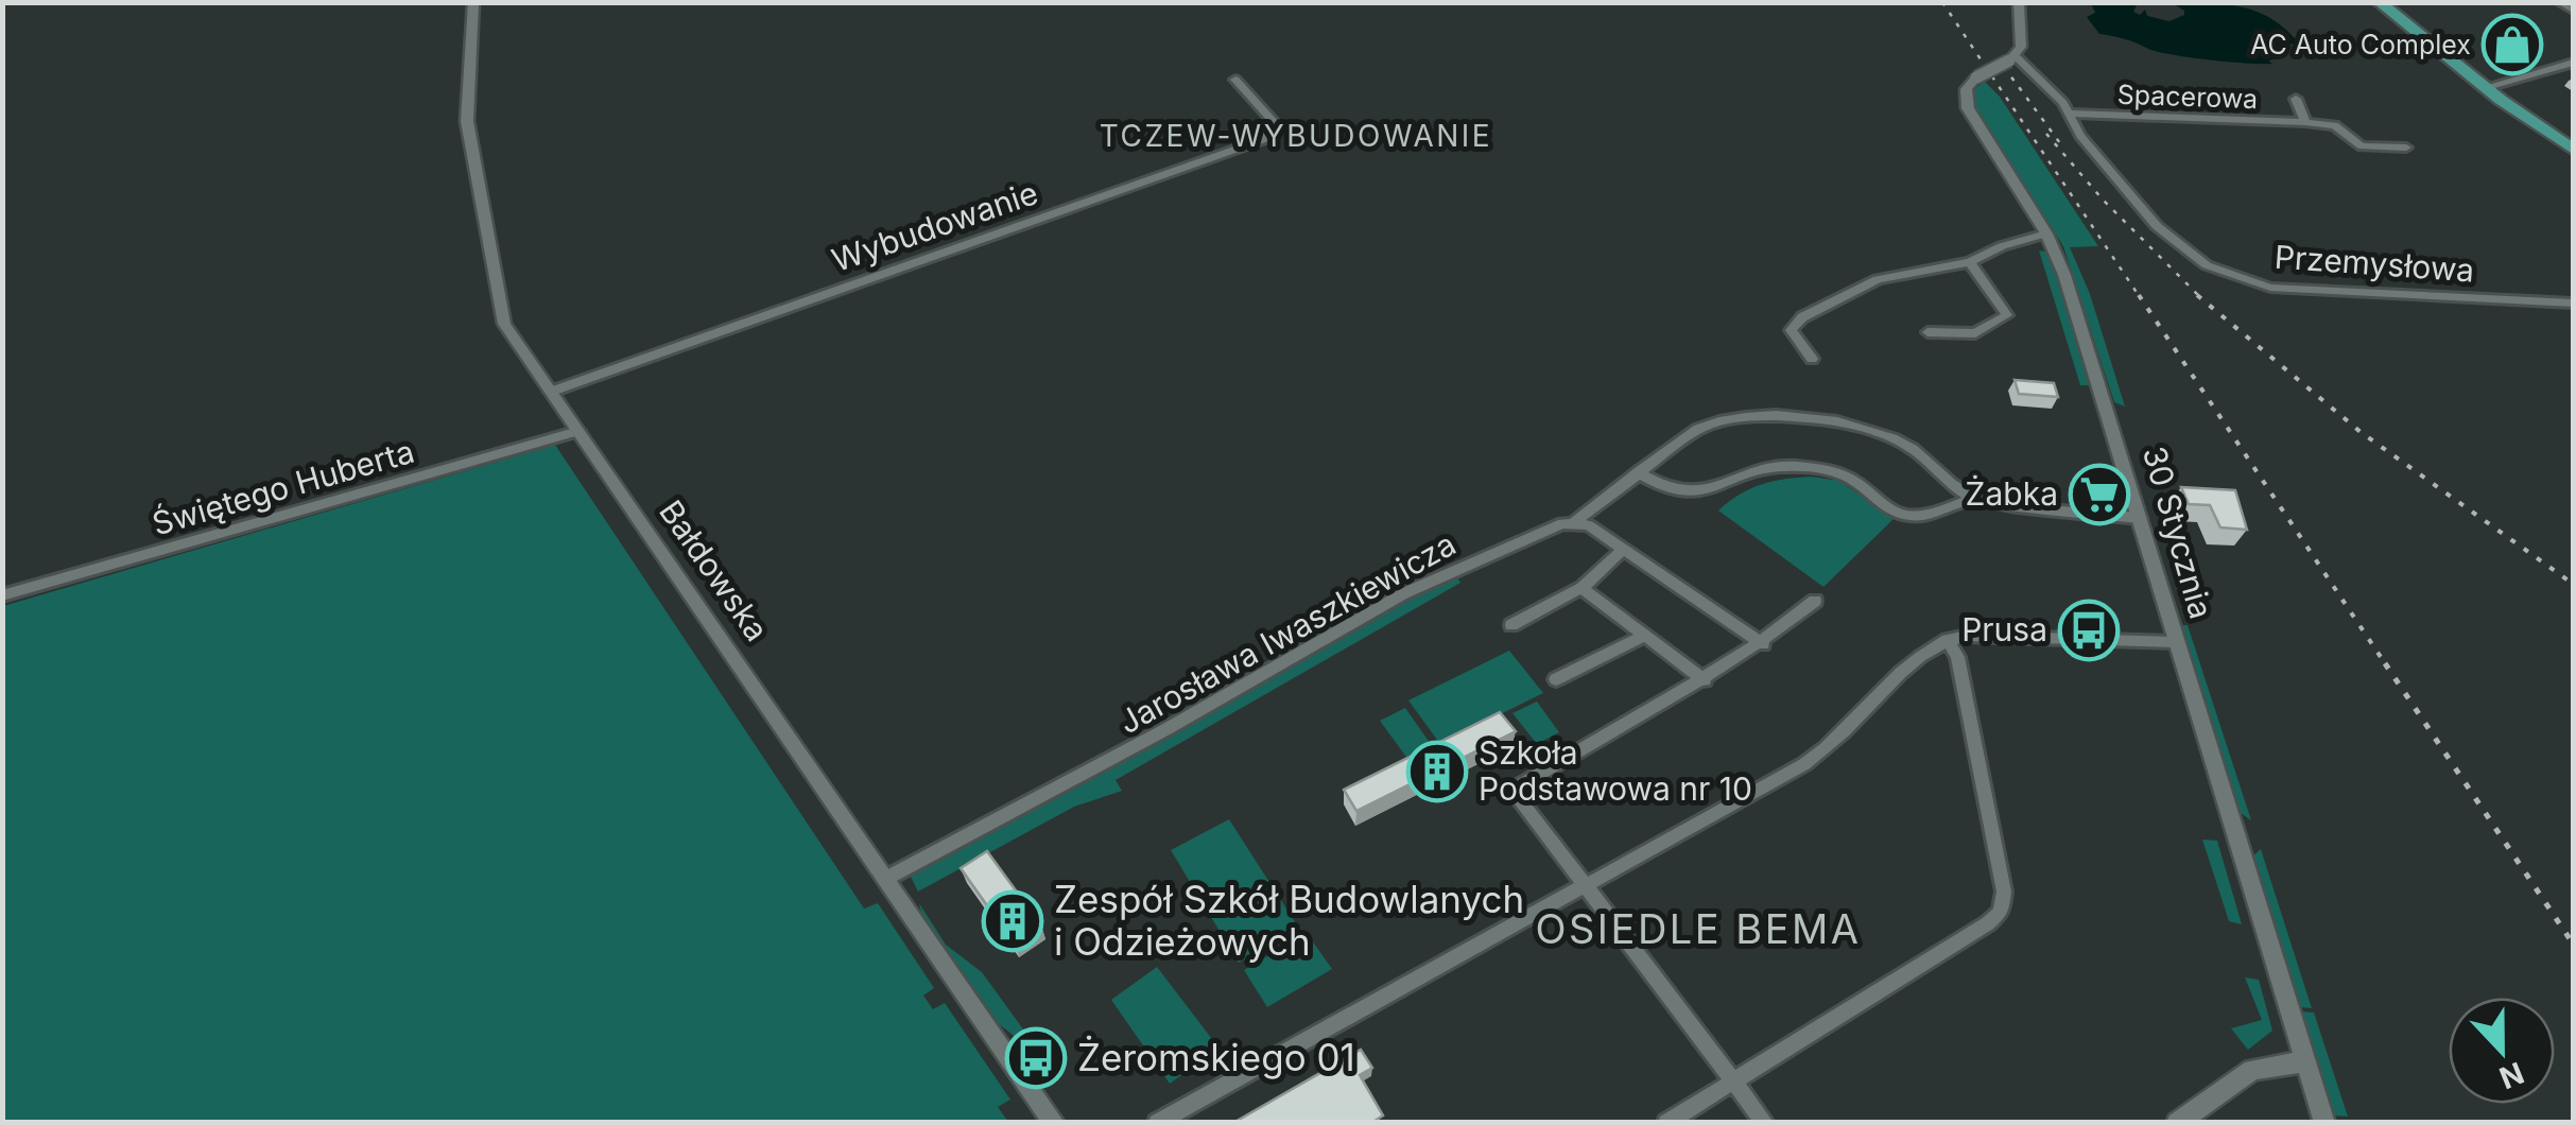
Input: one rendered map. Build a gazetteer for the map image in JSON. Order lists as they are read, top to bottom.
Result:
{
  "streets": {
    "street": [
      "Spacerowa",
      "Wybudowanie",
      "Przemysłowa",
      "Świętego Huberta",
      "30 Stycznia",
      "Bałdowska",
      "Jarosława Iwaszkiewicza"
    ]
  },
  "crossings": [
    ["Spacerowa", "Przemysłowa"],
    ["Wybudowanie", "Bałdowska"],
    ["Przemysłowa", "30 Stycznia"],
    ["Świętego Huberta", "Bałdowska"],
    ["Bałdowska", "Jarosława Iwaszkiewicza"]
  ],
  "districts": ["TCZEW-WYBUDOWANIE", "OSIEDLE BEMA"],
  "places": {
    "shop": ["AC Auto Complex"],
    "supermarket": ["Żabka"],
    "bus stop": ["Prusa", "Żeromskiego 01"],
    "building": ["Szkoła Podstawowa nr 10", "Zespół Szkół Budowlanych i Odzieżowych"]
  },
  "north": "bottom"
}
